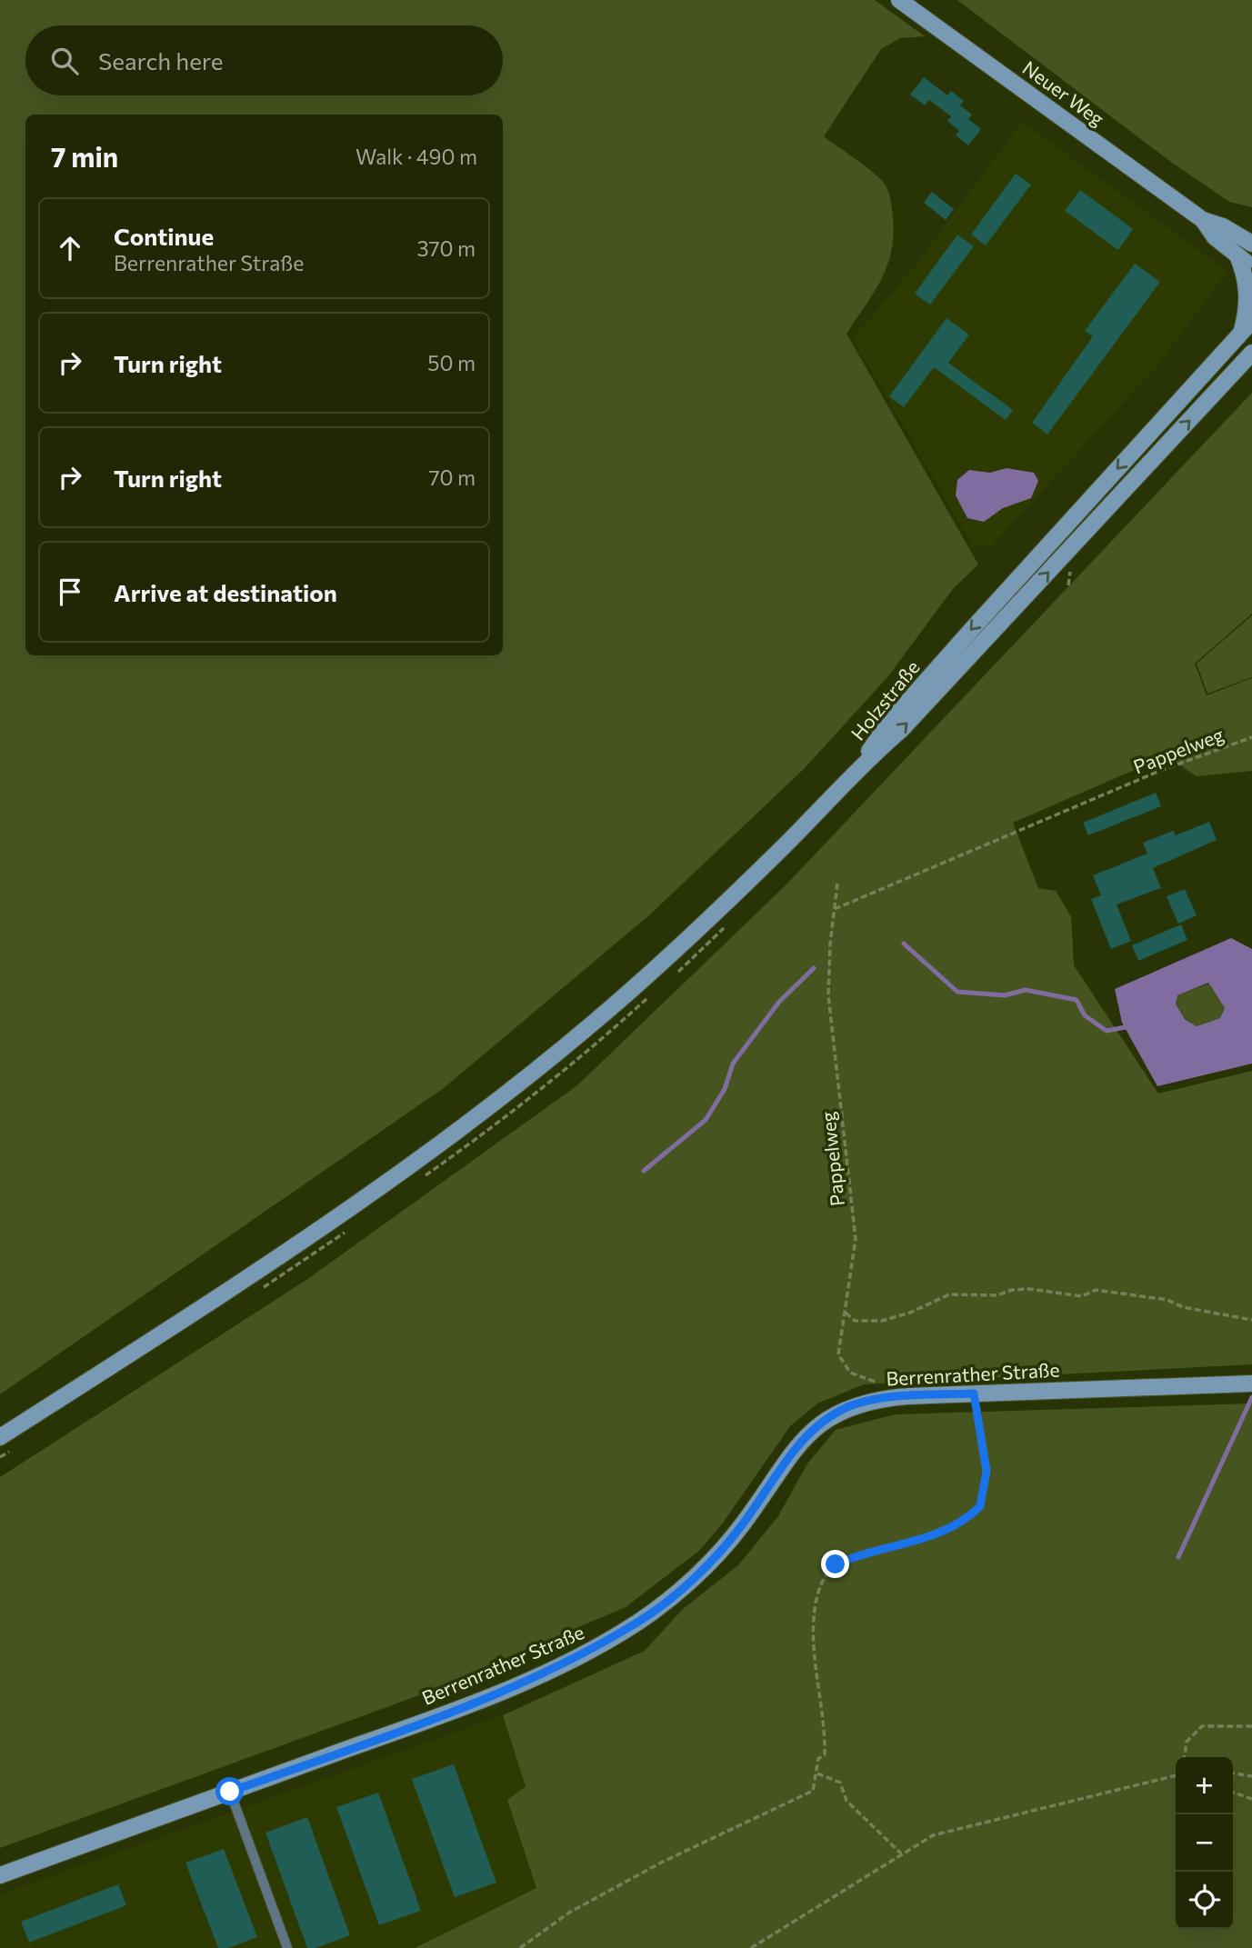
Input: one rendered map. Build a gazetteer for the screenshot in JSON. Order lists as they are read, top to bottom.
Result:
{
  "streets": {
    "main road": ["Neuer Weg", "Holzstraße", "Berrenrather Straße"],
    "path": ["Pappelweg"]
  },
  "page": {
    "search": "Search here",
    "heading": ["7 min", "Walk · 490 m"],
    "list": [
      ["Continue", "Berrenrather Straße", "370 m"],
      ["Turn right", "50 m"],
      ["Turn right", "70 m"],
      "Arrive at destination"
    ],
    "map_buttons": ["+", "−"]
  }
}
